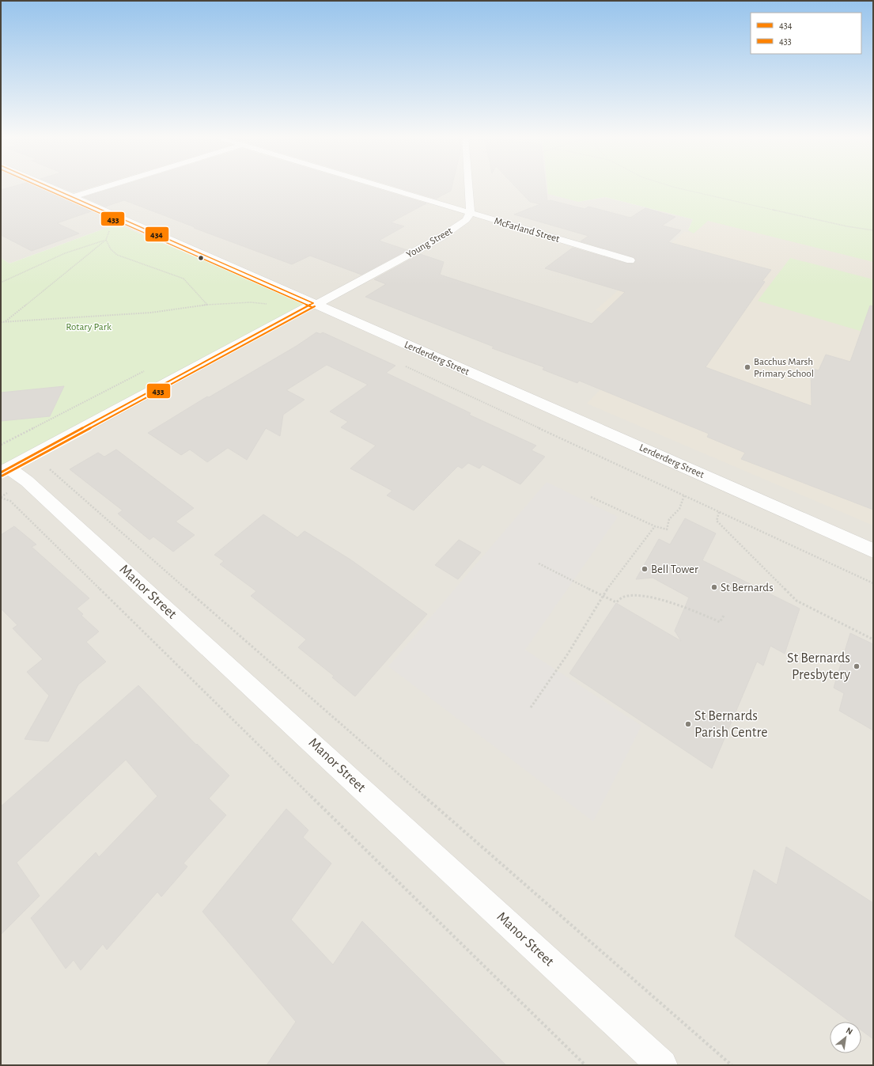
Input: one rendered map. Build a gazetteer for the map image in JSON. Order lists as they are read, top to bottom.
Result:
{
  "streets": {
    "street": [
      "McFarland Street",
      "Young Street",
      "Lerderderg Street",
      "Manor Street"
    ]
  },
  "crossings": [
    ["McFarland Street", "Young Street"],
    ["Young Street", "Lerderderg Street"],
    ["Young Street", "Manor Street"]
  ],
  "parks": ["Rotary Park"],
  "places": [
    "Bacchus Marsh Primary School",
    "Bell Tower",
    "St Bernards",
    "St Bernards Presbytery",
    "St Bernards Parish Centre"
  ],
  "lines": ["transit line 434", "transit line 433"],
  "legend": ["434", "433"],
  "north": "top right"
}
